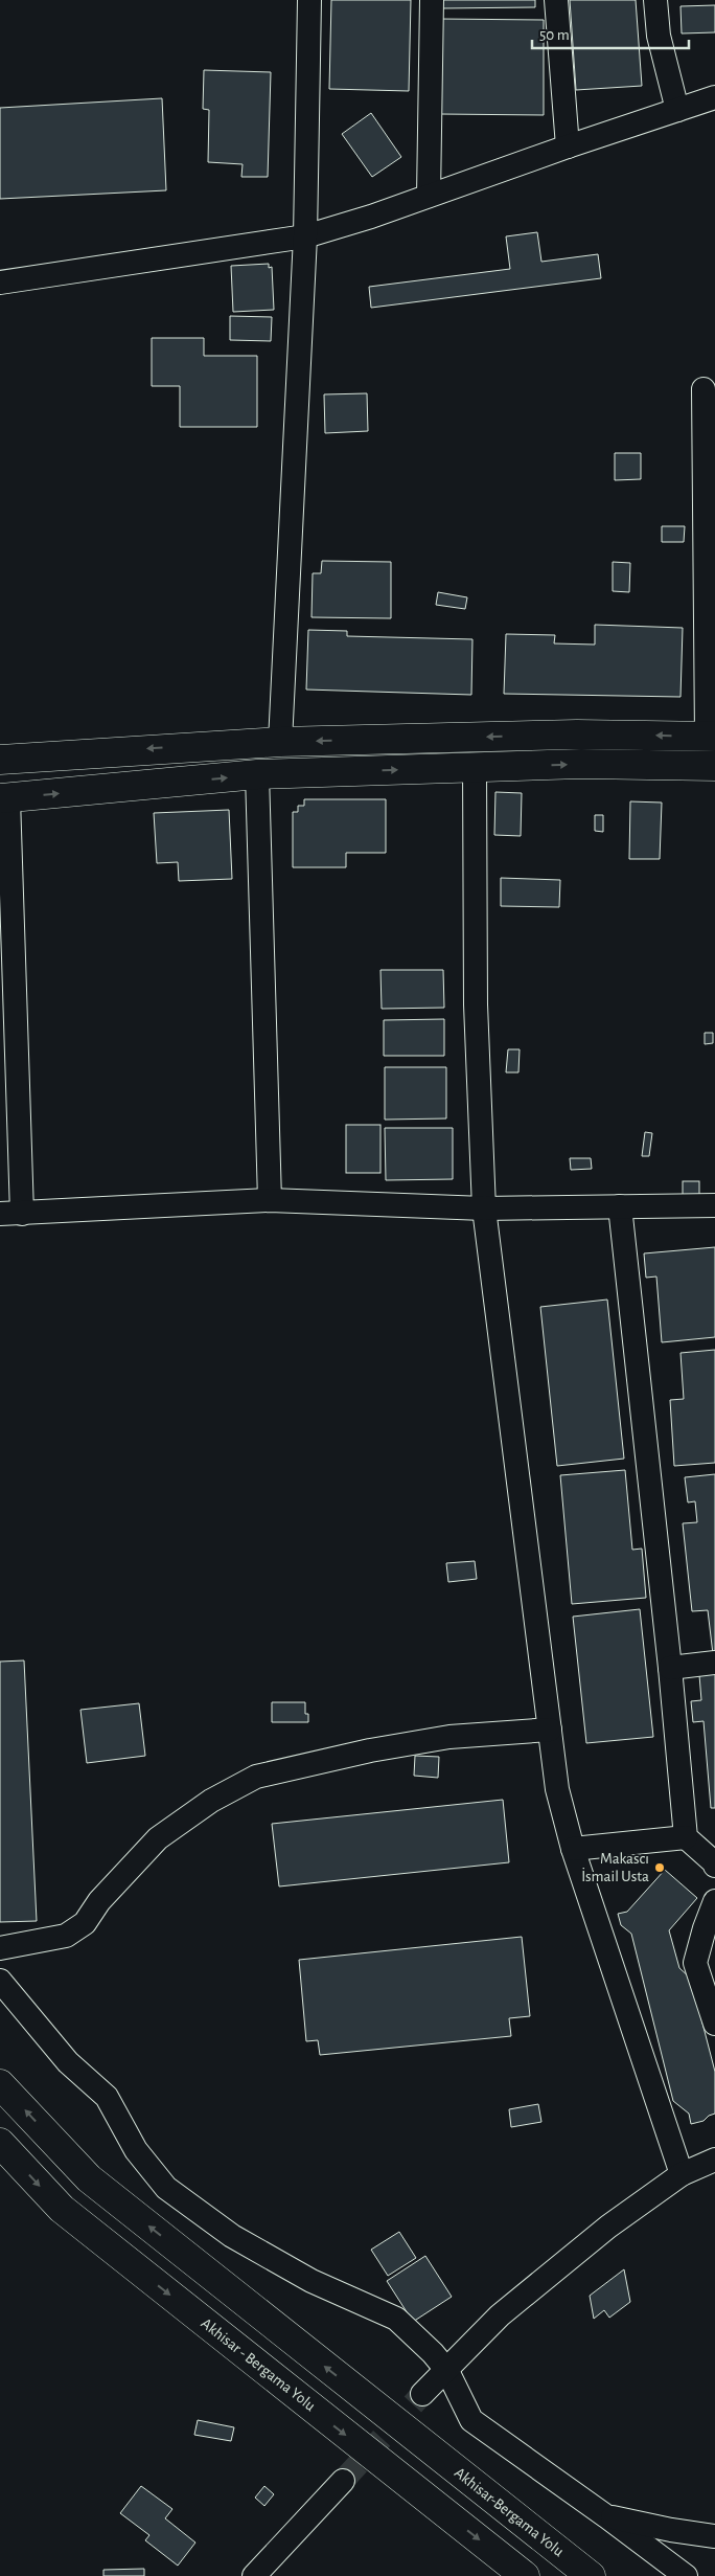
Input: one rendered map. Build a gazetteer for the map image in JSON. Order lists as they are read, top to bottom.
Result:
{
  "streets": {
    "main road": ["Akhisar - Bergama Yolu", "Akhisar-Bergama Yolu"]
  },
  "one_way": ["Akhisar - Bergama Yolu", "Akhisar-Bergama Yolu"],
  "places": ["Makascı İsmail Usta"],
  "scale_bar": "50 m"
}
